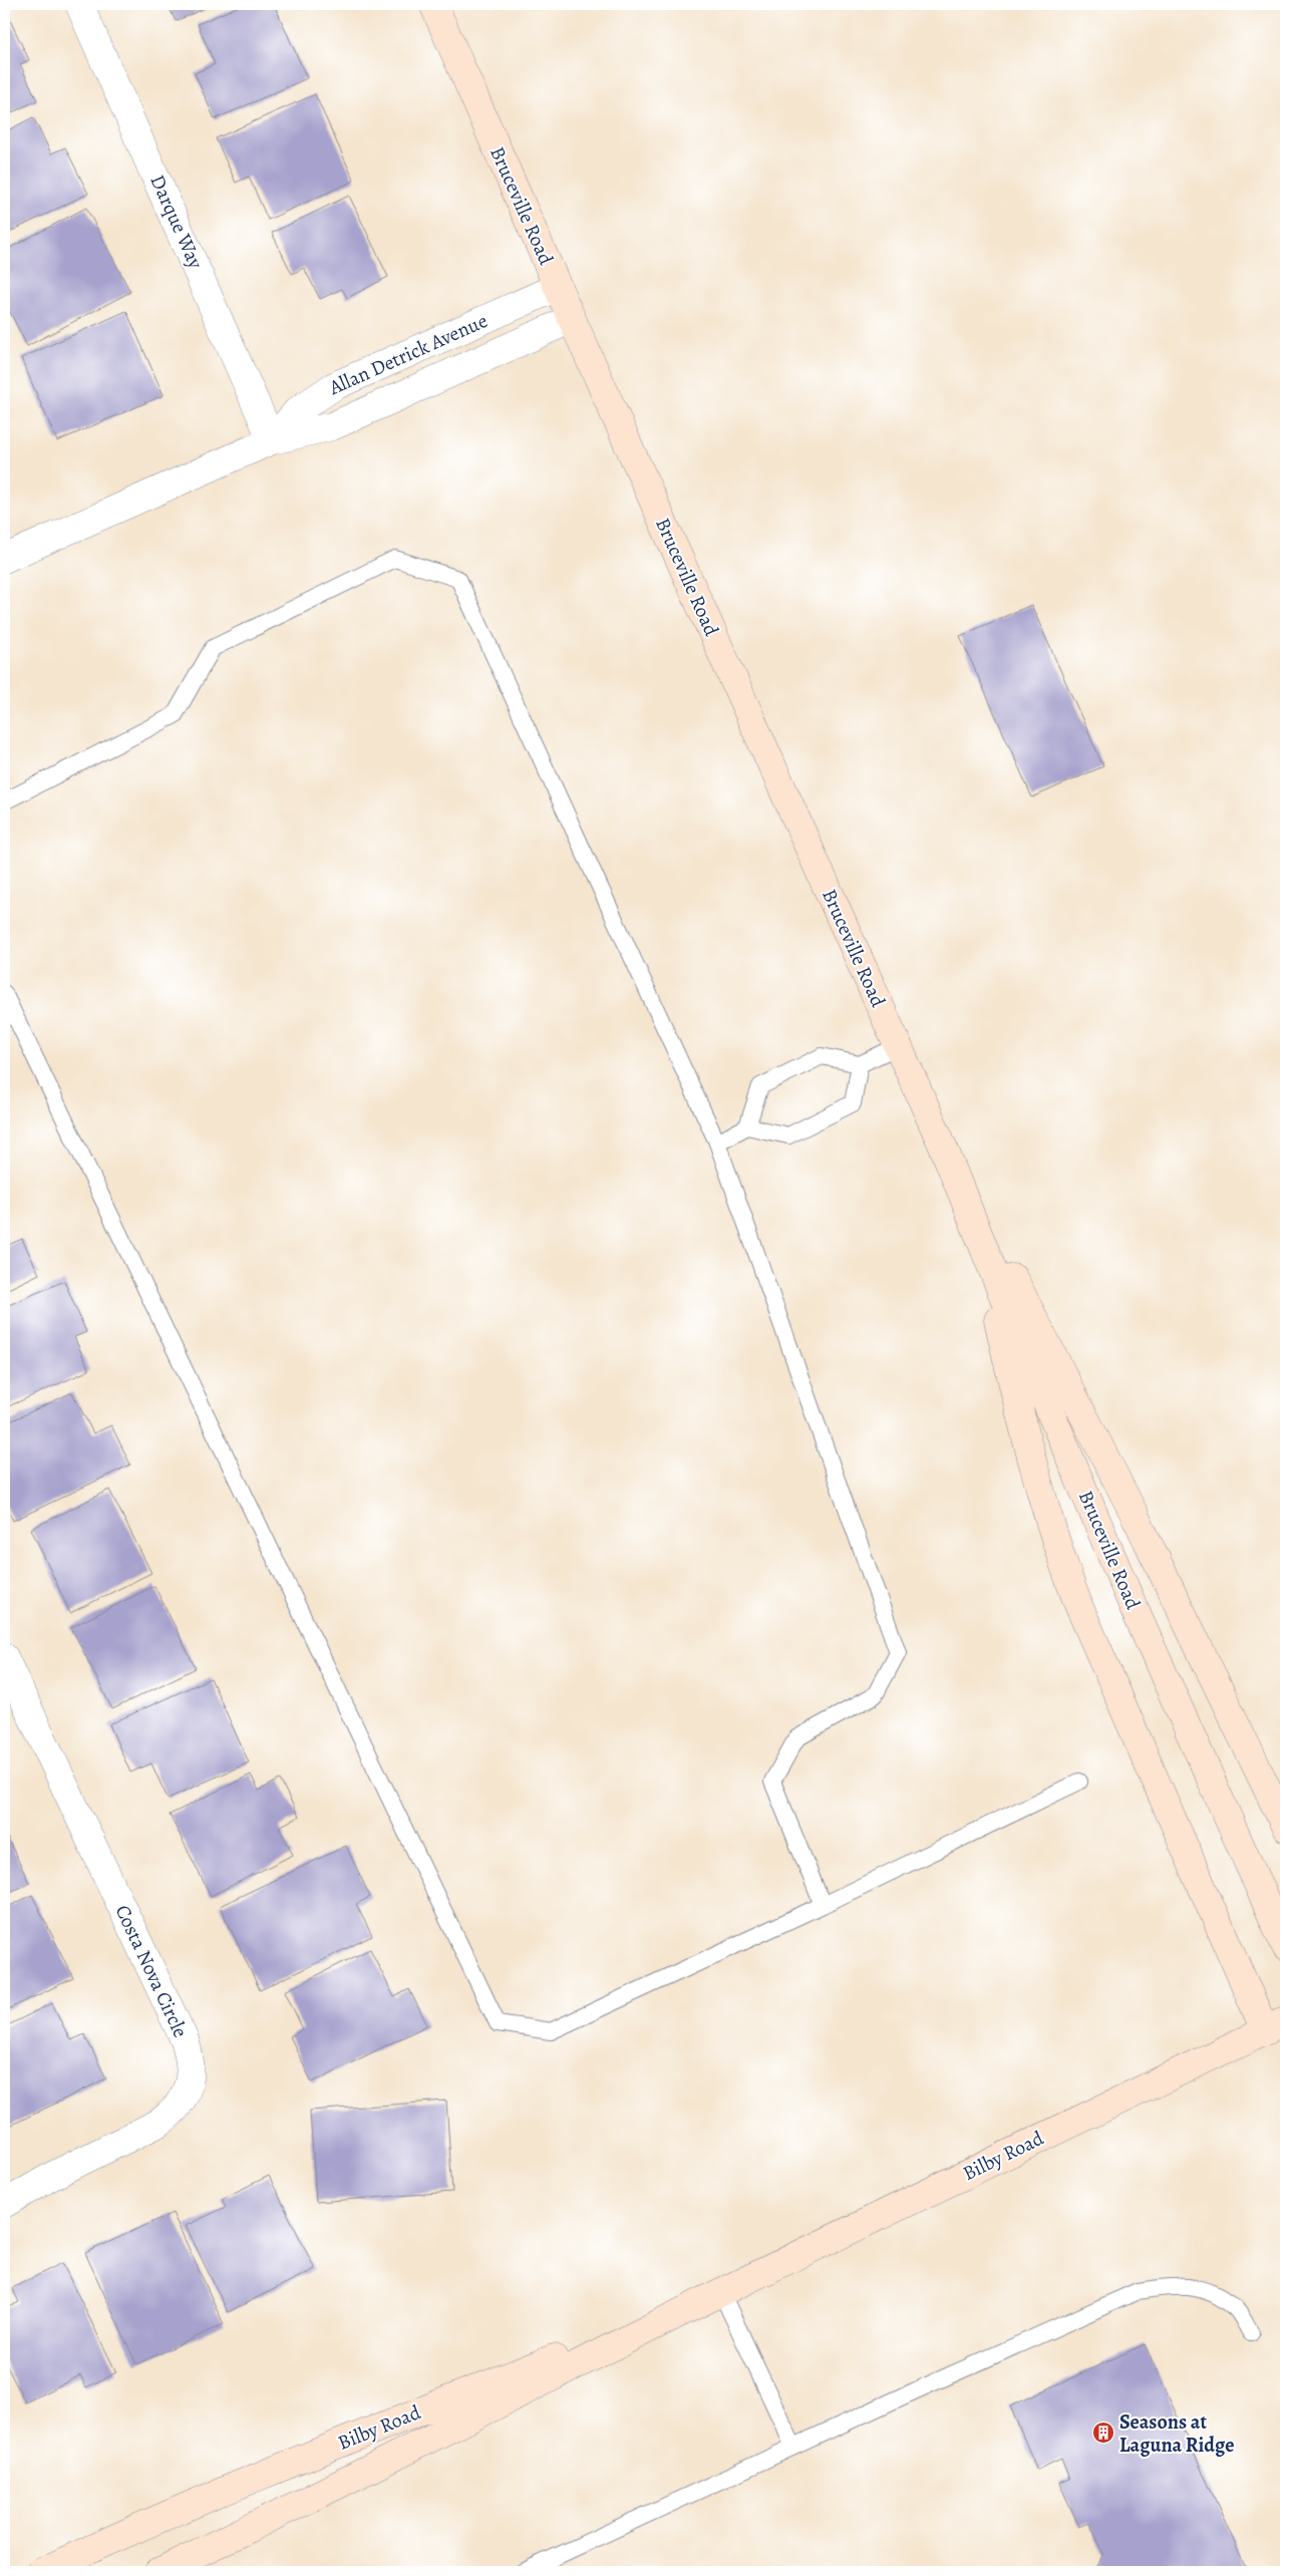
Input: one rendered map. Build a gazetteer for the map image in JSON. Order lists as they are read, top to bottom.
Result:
{
  "streets": {
    "main road": ["Bruceville Road", "Bilby Road"],
    "street": ["Darque Way", "Allan Detrick Avenue", "Costa Nova Circle"]
  },
  "crossings": [
    ["Bruceville Road", "Allan Detrick Avenue"],
    ["Darque Way", "Allan Detrick Avenue"]
  ],
  "places": {
    "building": ["Seasons at Laguna Ridge"]
  }
}
